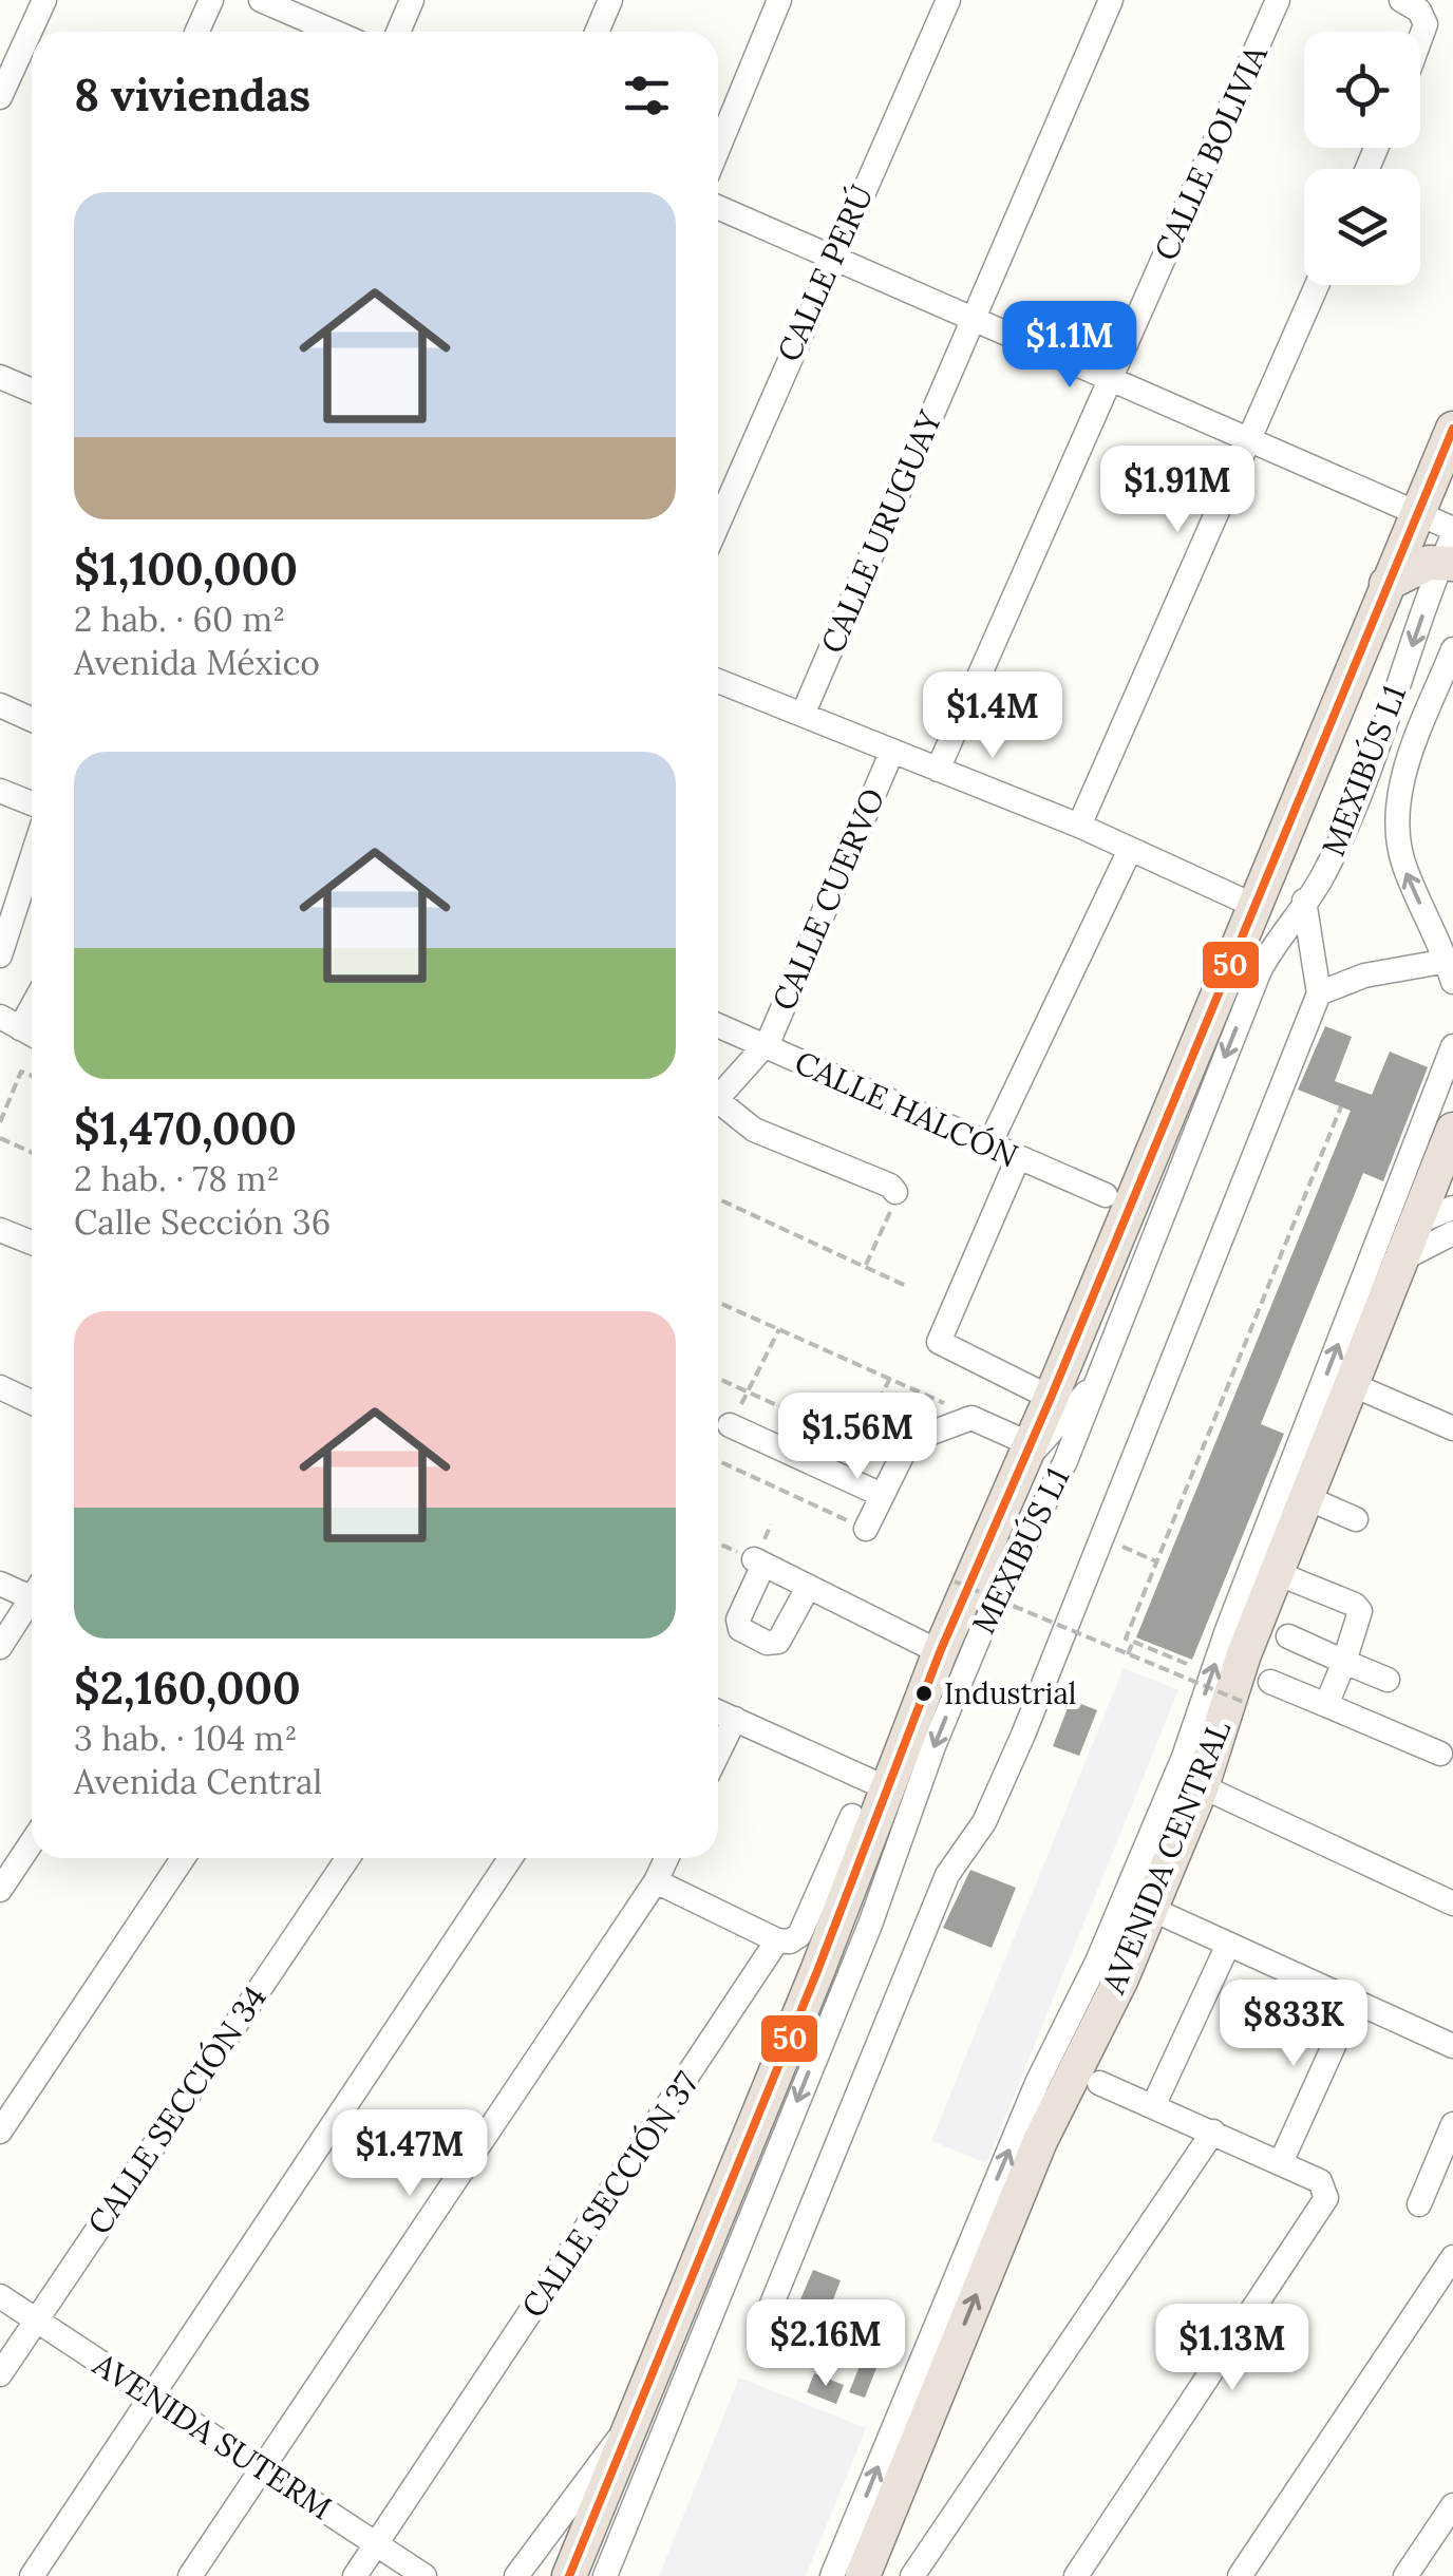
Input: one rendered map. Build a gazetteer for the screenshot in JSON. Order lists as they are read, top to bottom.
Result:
{
  "streets": {
    "highway": ["AVENIDA CENTRAL"],
    "street": [
      "CALLE BOLIVIA",
      "CALLE PERÚ",
      "CALLE URUGUAY",
      "MEXIBÚS L1",
      "CALLE CUERVO",
      "CALLE HALCÓN",
      "CALLE SECCIÓN 34",
      "CALLE SECCIÓN 37",
      "AVENIDA SUTERM"
    ]
  },
  "crossings": [
    ["CALLE CUERVO", "CALLE HALCÓN"],
    ["CALLE SECCIÓN 34", "AVENIDA SUTERM"],
    ["CALLE SECCIÓN 37", "AVENIDA SUTERM"]
  ],
  "places": ["Industrial"],
  "lines": ["transit line 50"],
  "page": {
    "heading": "8 viviendas",
    "list": [
      {
        "name": "$1,100,000",
        "note": "2 hab. · 60 m² · Avenida México"
      },
      {
        "name": "$1,470,000",
        "note": "2 hab. · 78 m² · Calle Sección 36"
      },
      {
        "name": "$2,160,000",
        "note": "3 hab. · 104 m² · Avenida Central"
      }
    ],
    "price": [
      "$1.1M",
      "$1.91M",
      "$1.4M",
      "$1.56M",
      "$833K",
      "$1.47M",
      "$2.16M",
      "$1.13M"
    ]
  }
}
